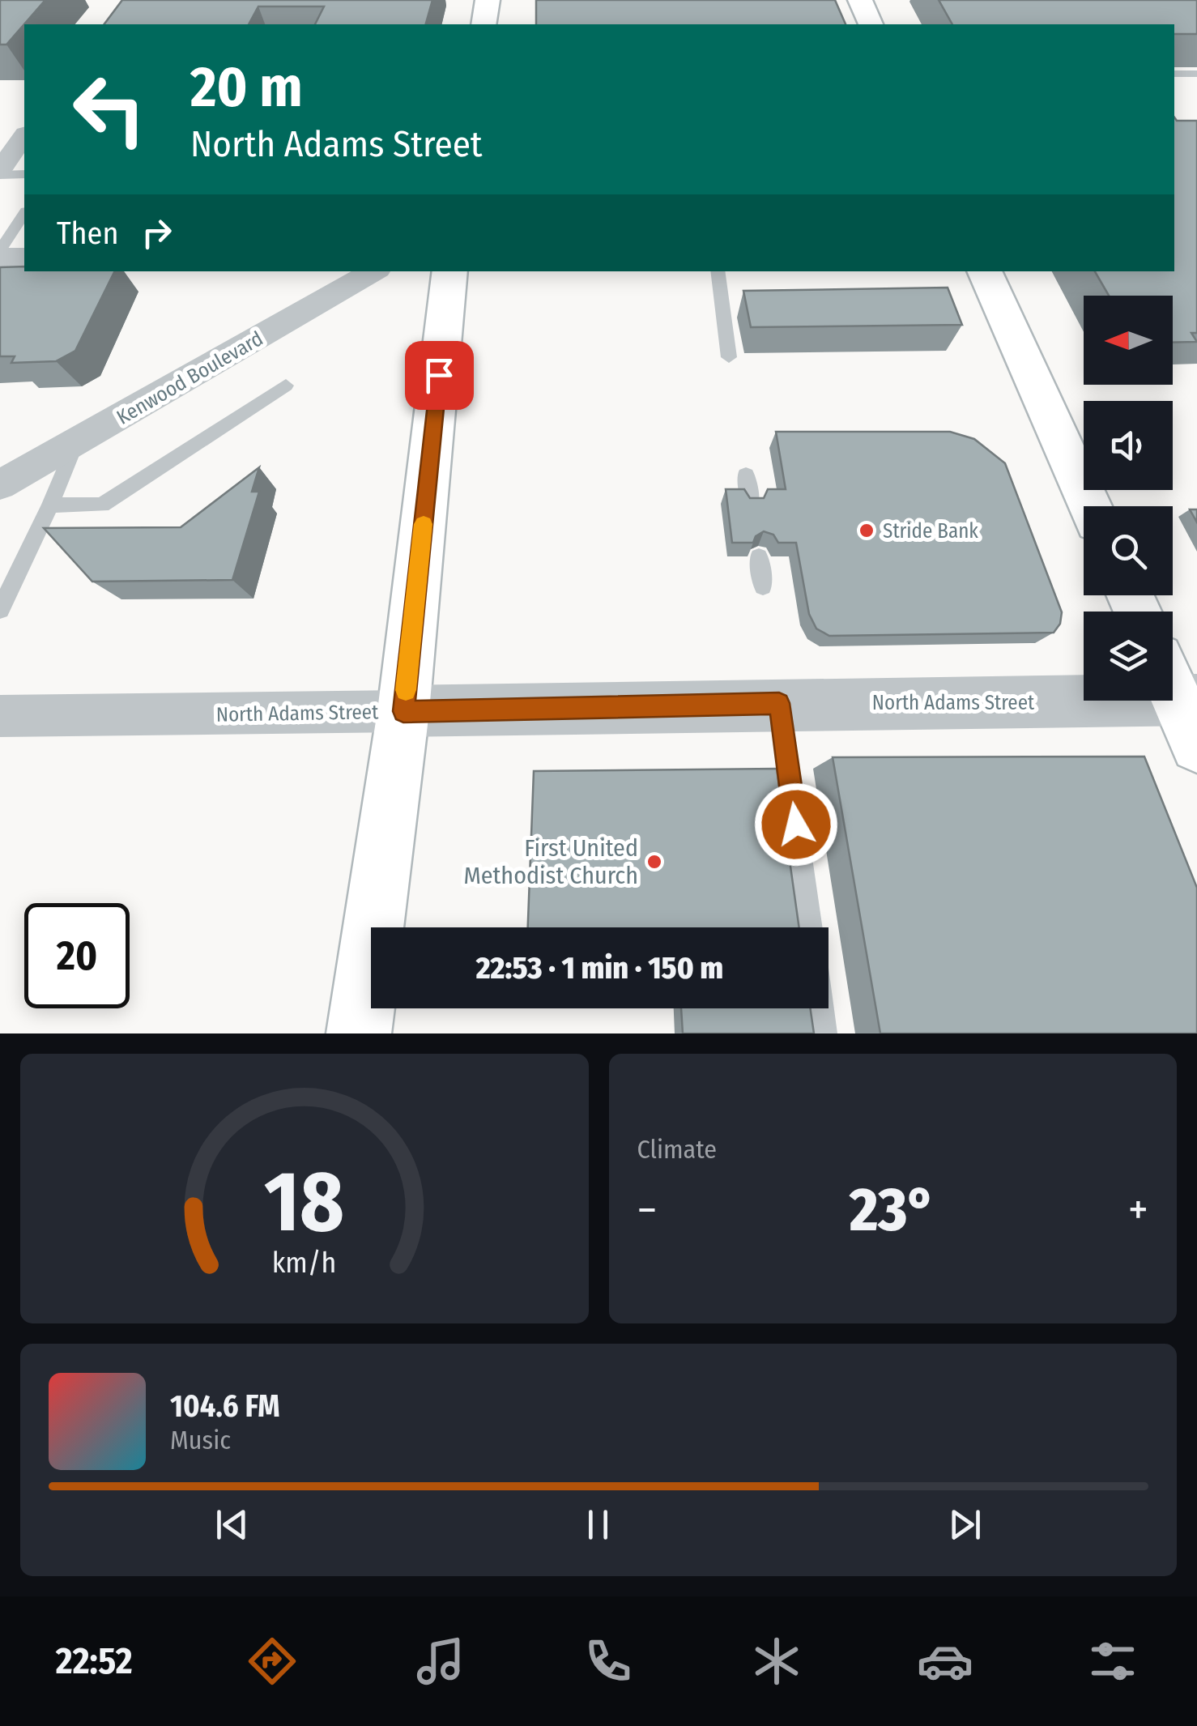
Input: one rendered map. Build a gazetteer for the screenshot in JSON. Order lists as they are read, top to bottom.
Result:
{
  "streets": {
    "street": ["Kenwood Boulevard", "North Adams Street"]
  },
  "places": ["Stride Bank", "First United Methodist Church"],
  "north": "left",
  "page": {
    "turn": ["20 m", "North Adams Street"],
    "then": "Then",
    "limit": "20",
    "trip": "22:53 · 1 min · 150 m",
    "tile": "Climate",
    "heat": ["−", "23°", "+"],
    "song": ["104.6 FM", "Music"],
    "tabs": "22:52",
    "gauge": ["18", "km/h"]
  }
}
